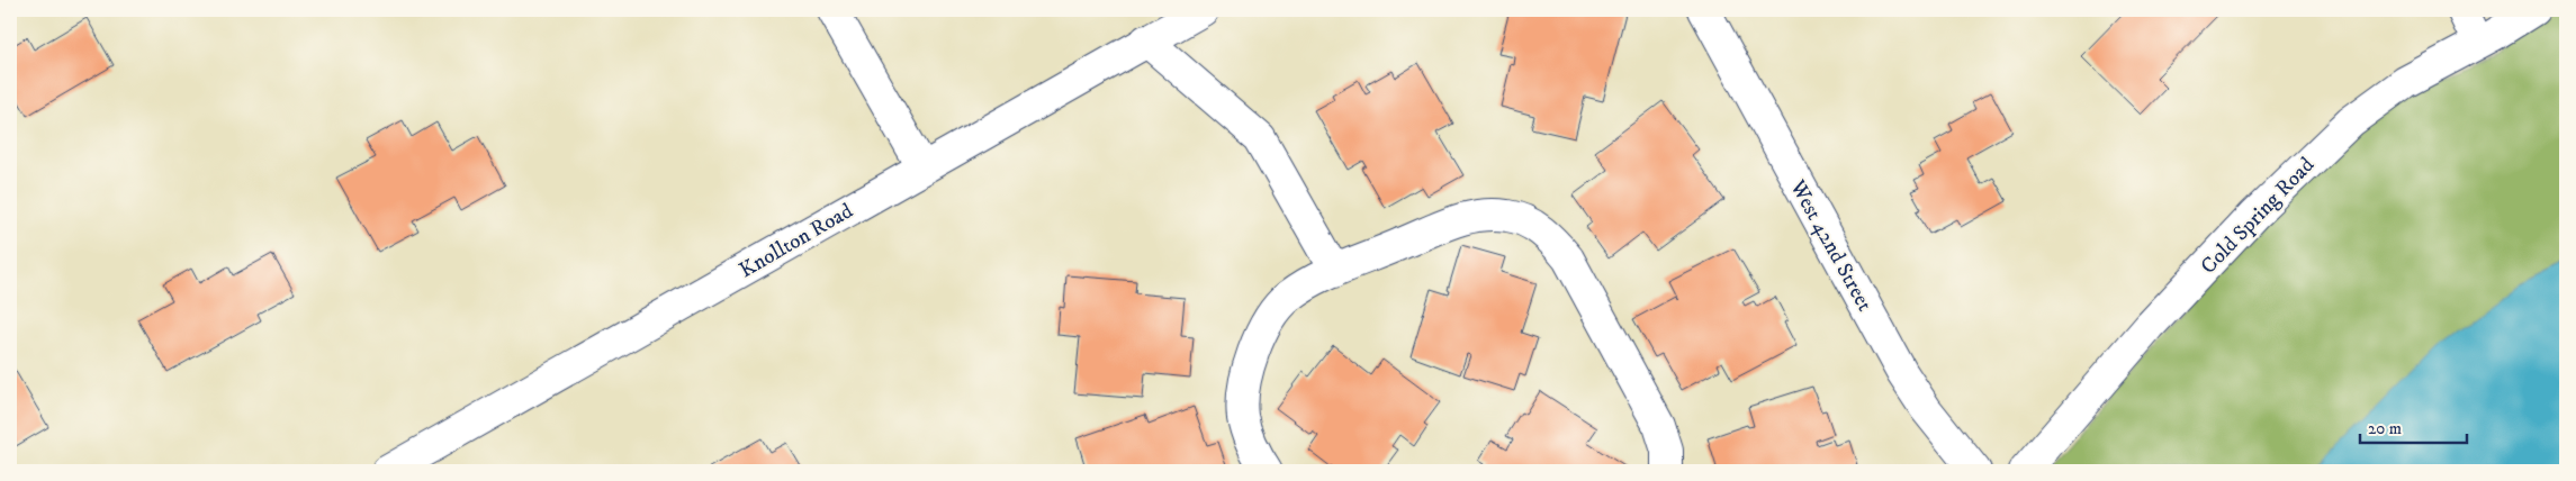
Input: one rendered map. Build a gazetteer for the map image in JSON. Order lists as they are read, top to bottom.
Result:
{
  "streets": {
    "street": ["Cold Spring Road", "Knollton Road", "West 42nd Street"]
  },
  "scale_bar": "20 m"
}
